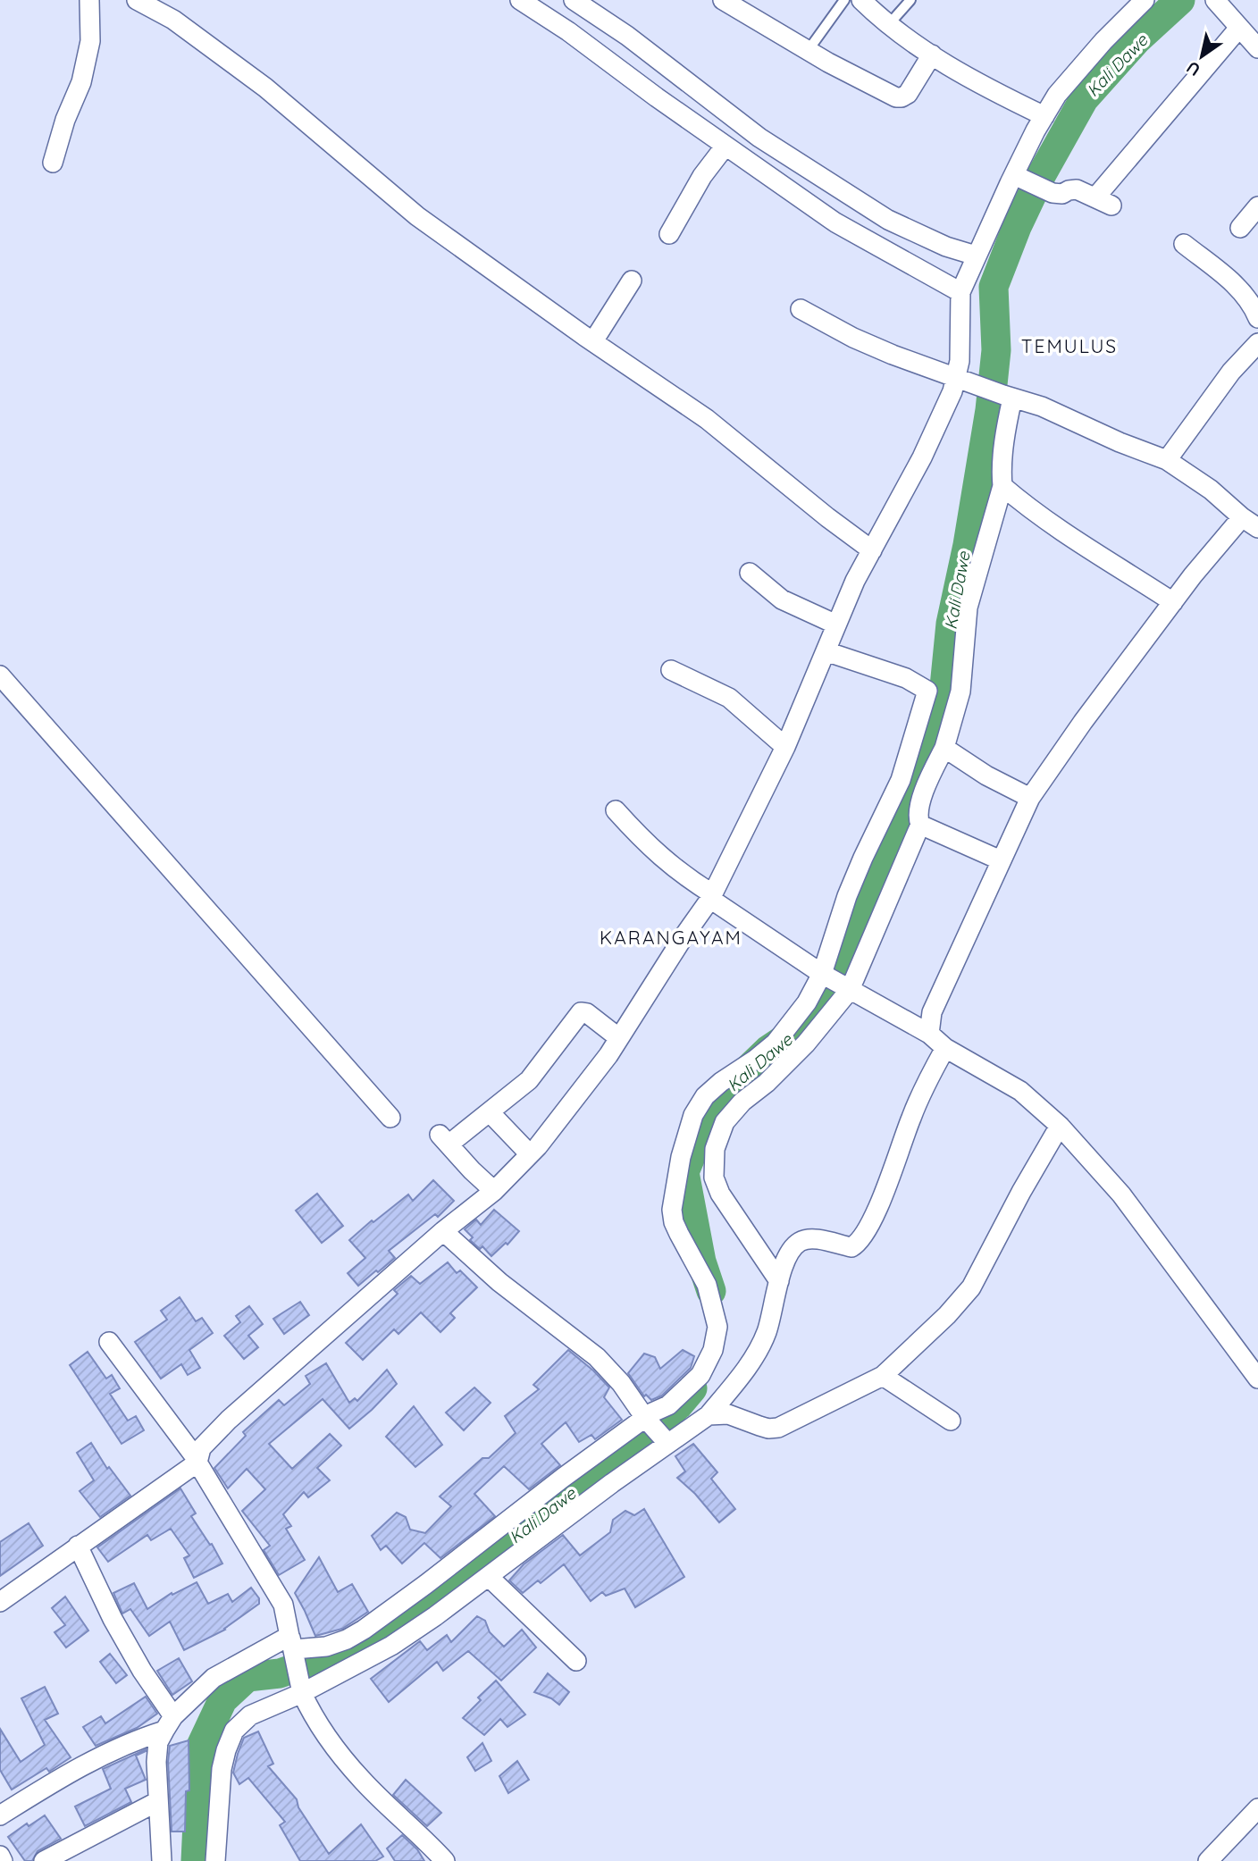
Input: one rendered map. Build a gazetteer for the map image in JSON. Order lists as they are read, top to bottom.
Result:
{
  "districts": ["TEMULUS", "KARANGAYAM"],
  "water": ["Kali Dawe"],
  "north": "bottom left"
}
